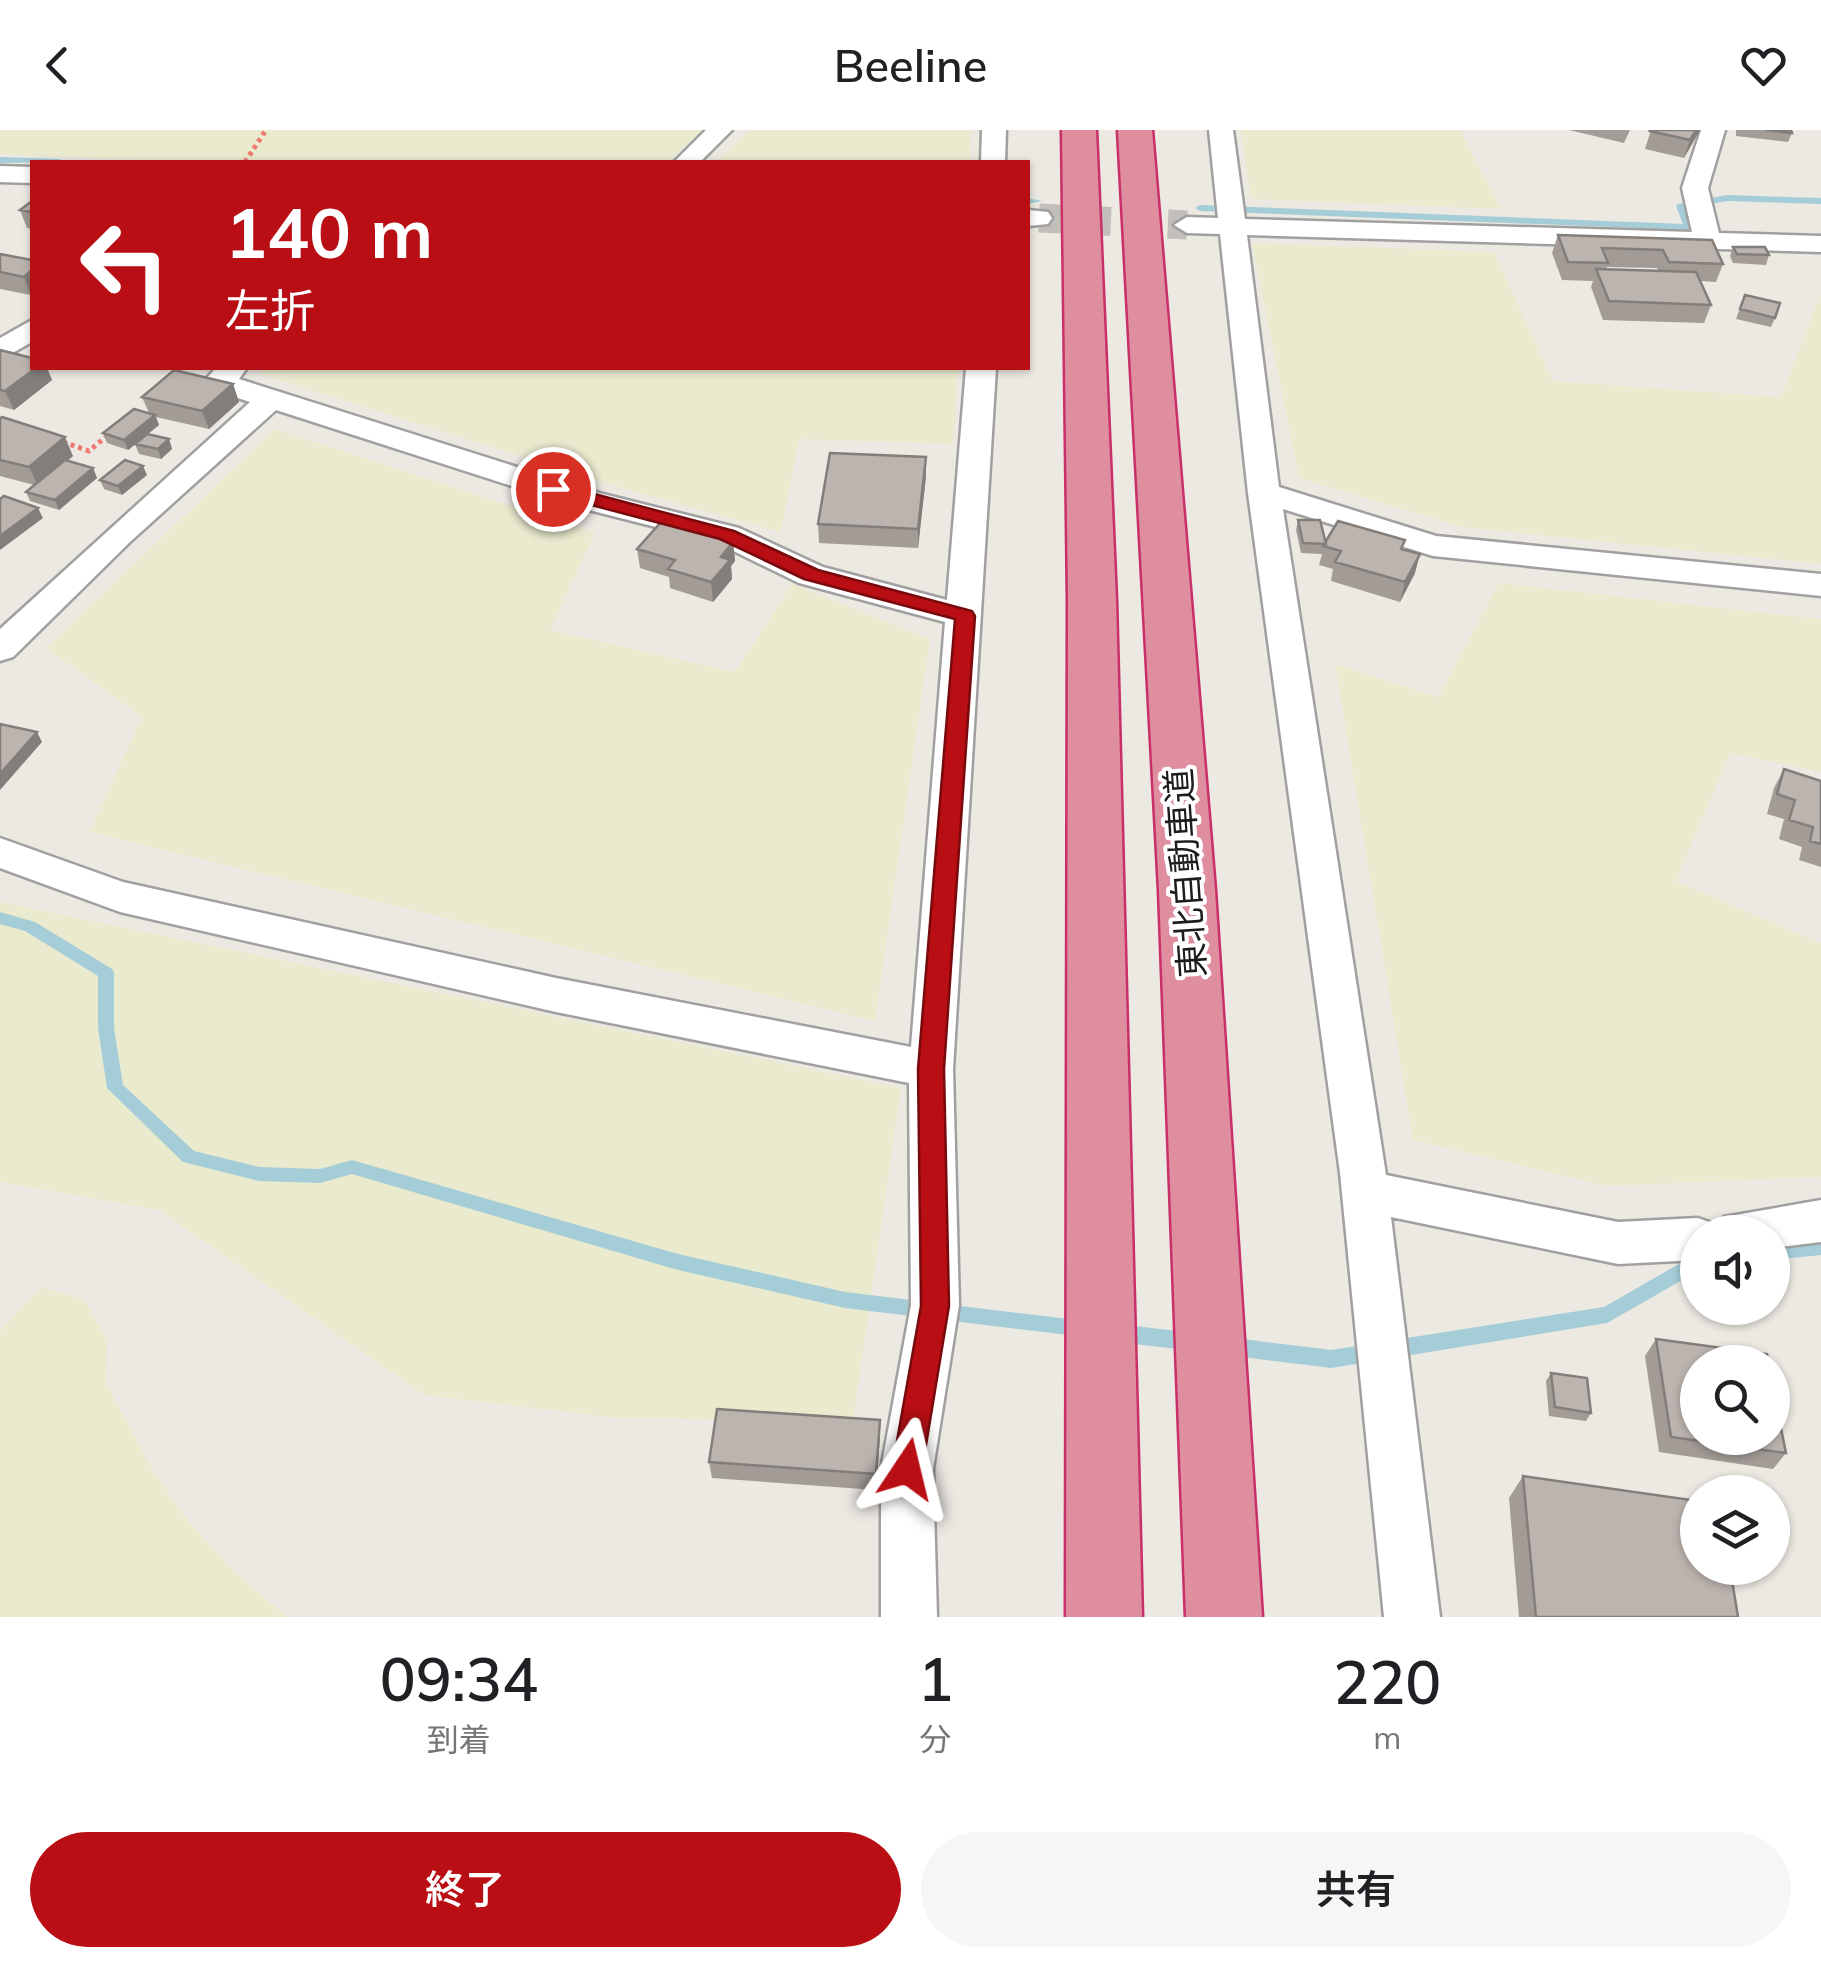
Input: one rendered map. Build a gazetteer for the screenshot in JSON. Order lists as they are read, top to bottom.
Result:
{
  "streets": {
    "highway": ["東北自動車道"]
  },
  "page": {
    "header": "Beeline",
    "turn": ["140 m", "左折"],
    "eta": [
      "09:34",
      "到着",
      "1",
      "分",
      "220",
      "m"
    ],
    "buttons": ["終了", "共有"]
  }
}
